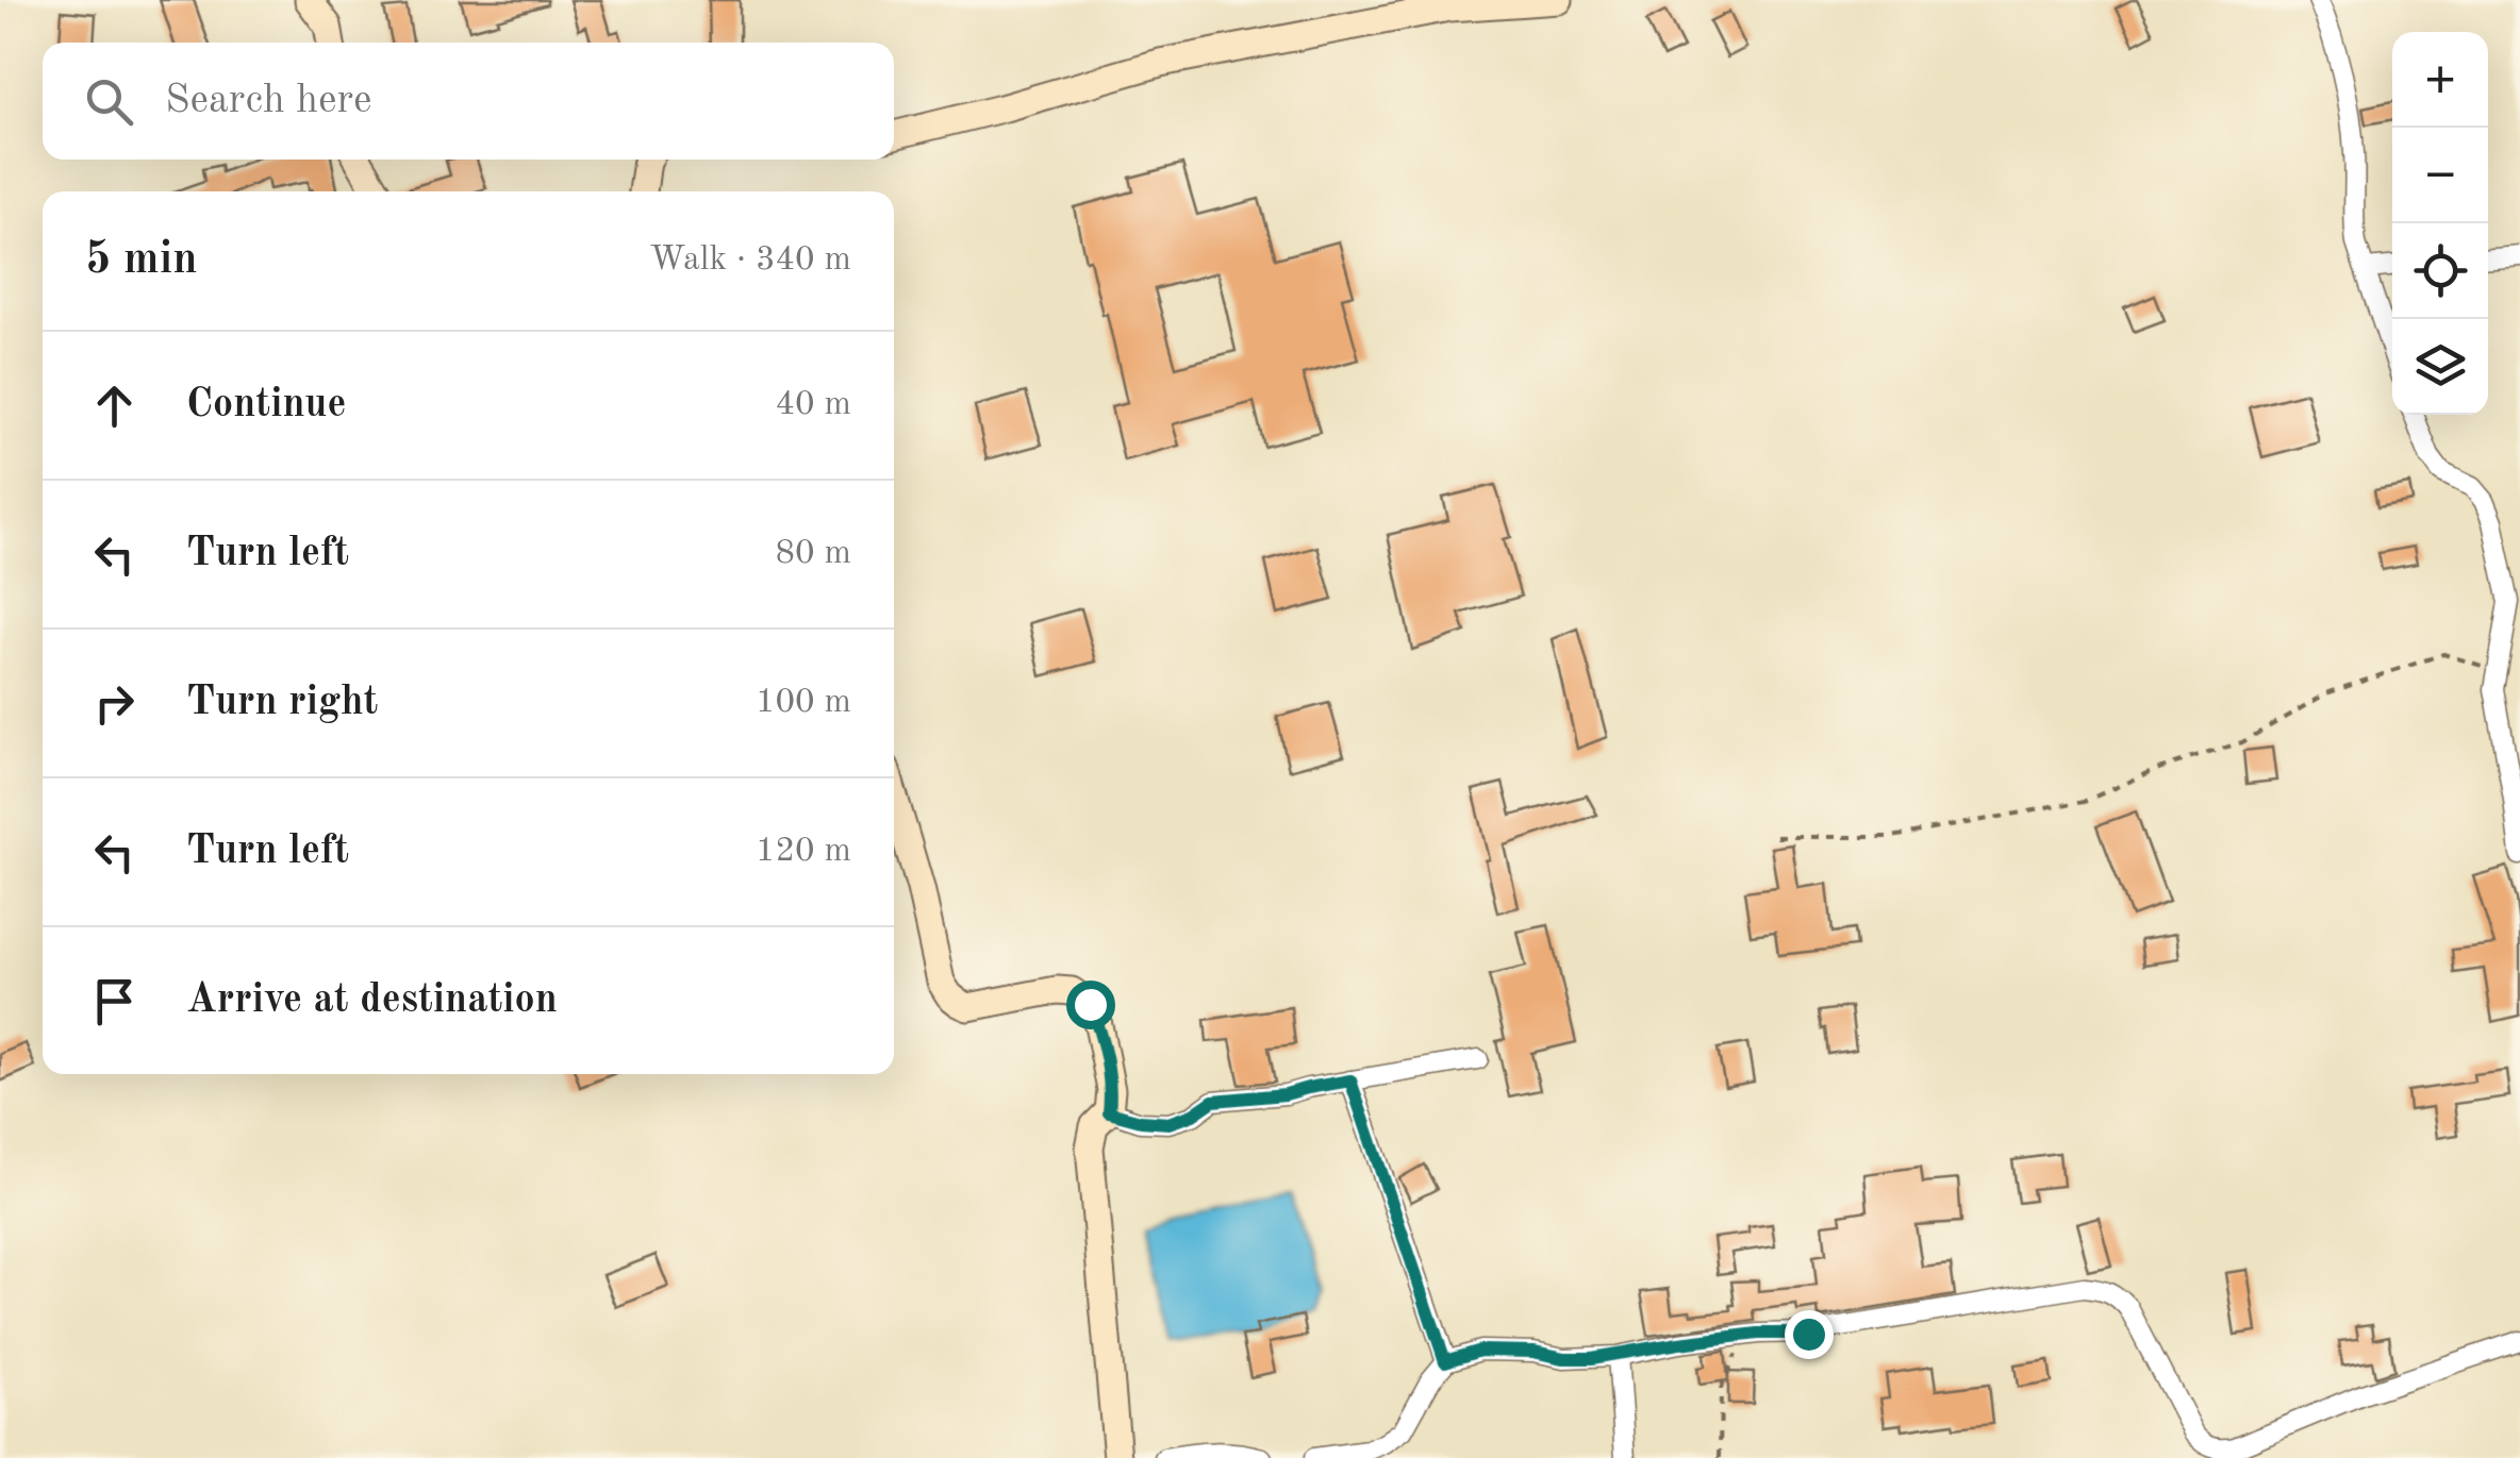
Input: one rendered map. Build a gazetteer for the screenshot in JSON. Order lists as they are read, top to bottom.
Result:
{
  "page": {
    "map_buttons": ["+", "−"],
    "search": "Search here",
    "heading": ["5 min", "Walk · 340 m"],
    "list": [
      ["Continue", "40 m"],
      ["Turn left", "80 m"],
      ["Turn right", "100 m"],
      ["Turn left", "120 m"],
      "Arrive at destination"
    ]
  }
}
